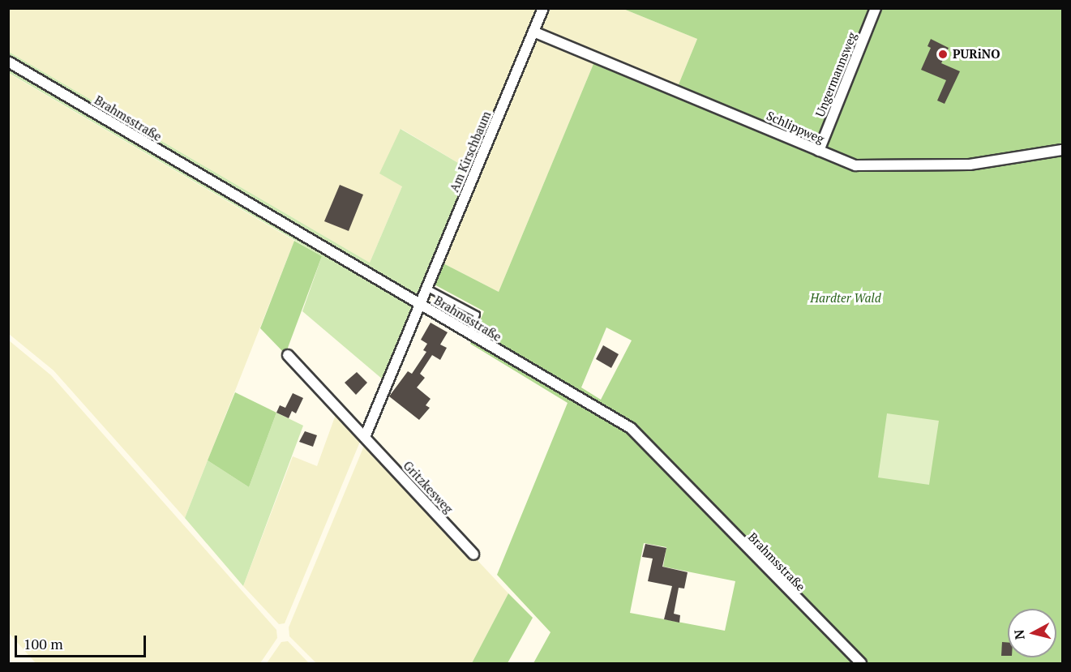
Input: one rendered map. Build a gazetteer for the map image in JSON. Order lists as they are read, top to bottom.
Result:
{
  "streets": {
    "street": [
      "Ungermannsweg",
      "Brahmsstraße",
      "Schlippweg",
      "Am Kirschbaum",
      "Gritzkesweg"
    ]
  },
  "crossings": [
    ["Ungermannsweg", "Schlippweg"],
    ["Brahmsstraße", "Am Kirschbaum"],
    ["Schlippweg", "Am Kirschbaum"]
  ],
  "parks": ["Hardter Wald"],
  "places": ["PURiNO"],
  "scale_bar": "100 m",
  "north": "left"
}
